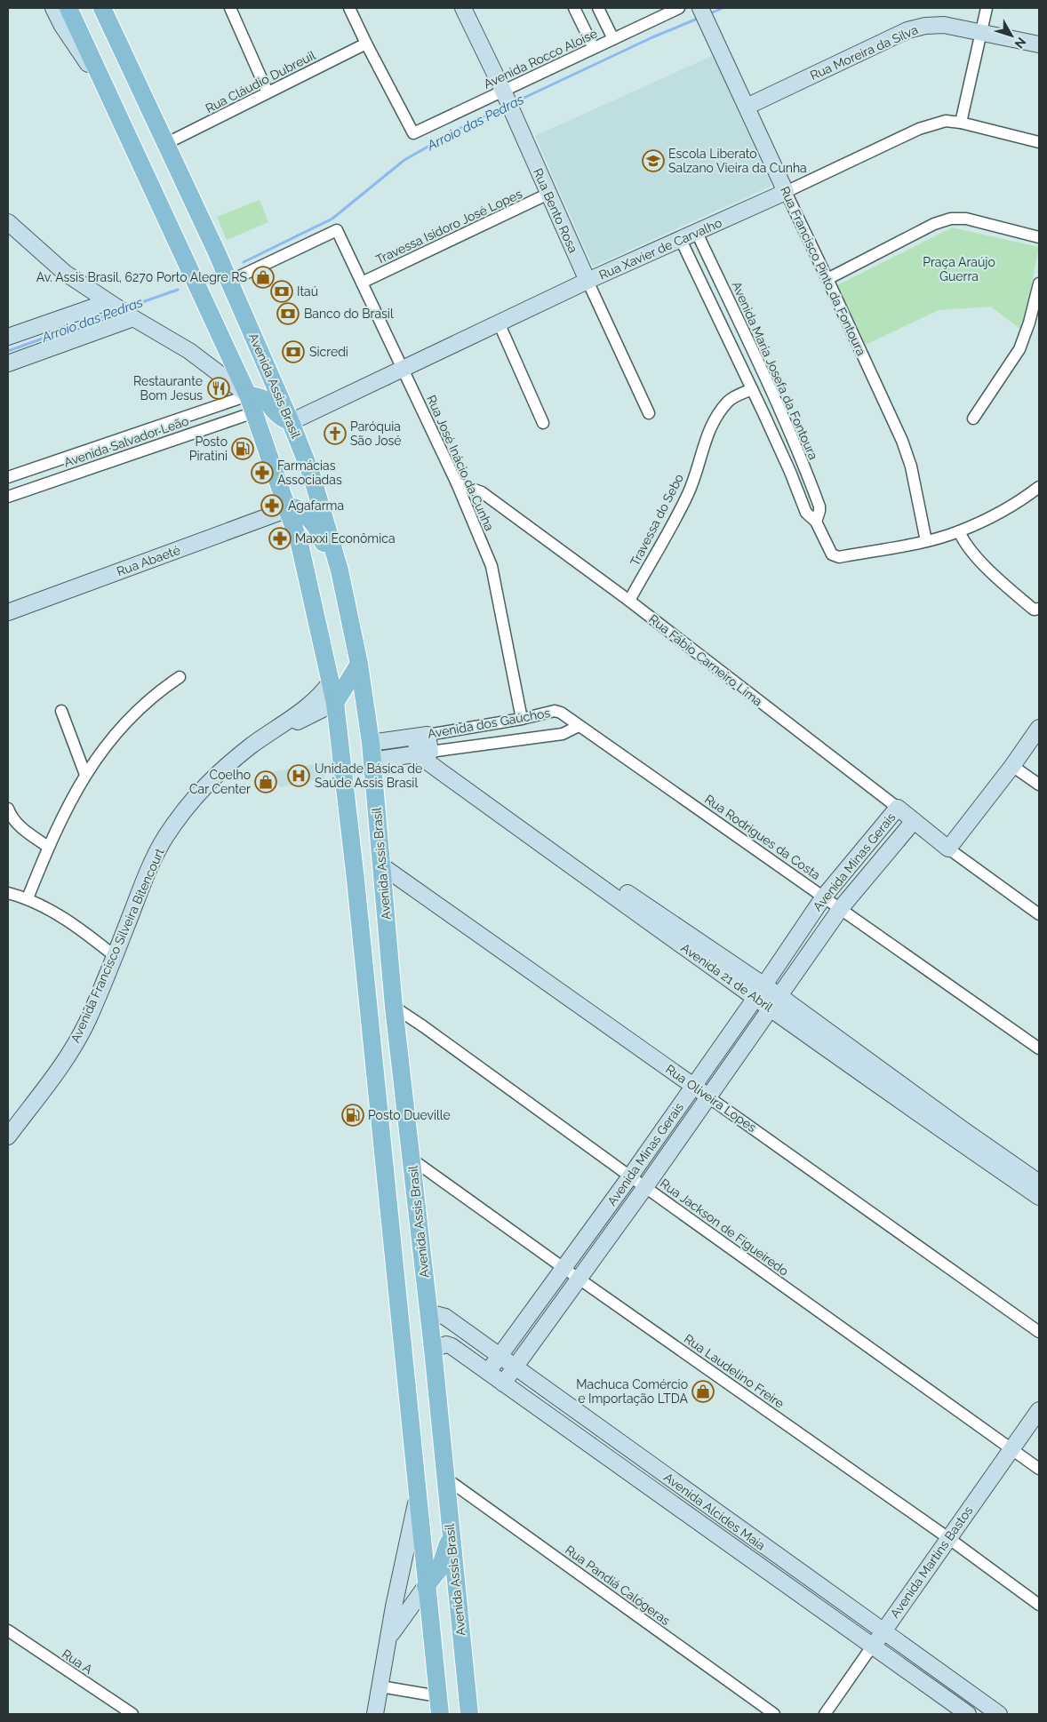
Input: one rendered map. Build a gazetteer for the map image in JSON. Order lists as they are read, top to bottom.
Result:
{
  "streets": {
    "main road": ["Avenida Assis Brasil"],
    "street": [
      "Rua Moreira da Silva",
      "Avenida Rocco Aloise",
      "Rua Cláudio Dubreuil",
      "Rua Bento Rosa",
      "Travessa Isidoro José Lopes",
      "Rua Xavier de Carvalho",
      "Rua Francisco Pinto da Fontoura",
      "Avenida Maria Josefa da Fontoura",
      "Avenida Salvador Leão",
      "Rua José Inácio da Cunha",
      "Travessa do Sebo",
      "Rua Abaeté",
      "Rua Fábio Carneiro Lima",
      "Avenida dos Gaúchos",
      "Rua Rodrigues da Costa",
      "Avenida Minas Gerais",
      "Avenida Francisco Silveira Bitencourt",
      "Avenida 21 de Abril",
      "Rua Oliveira Lopes",
      "Rua Jackson de Figueiredo",
      "Rua Laudelino Freire",
      "Avenida Alcides Maia",
      "Avenida Martins Bastos",
      "Rua Pandiá Calógeras",
      "Rua A"
    ]
  },
  "crossings": [
    ["Rua Moreira da Silva", "Rua Francisco Pinto da Fontoura"],
    ["Avenida Rocco Aloise", "Rua Cláudio Dubreuil"],
    ["Avenida Rocco Aloise", "Rua Bento Rosa"],
    ["Rua Cláudio Dubreuil", "Avenida Assis Brasil"],
    ["Rua Bento Rosa", "Travessa Isidoro José Lopes"],
    ["Rua Bento Rosa", "Rua Xavier de Carvalho"],
    ["Travessa Isidoro José Lopes", "Rua José Inácio da Cunha"],
    ["Rua Xavier de Carvalho", "Rua Francisco Pinto da Fontoura"],
    ["Rua Xavier de Carvalho", "Avenida Maria Josefa da Fontoura"],
    ["Rua Xavier de Carvalho", "Avenida Assis Brasil"],
    ["Rua Xavier de Carvalho", "Rua José Inácio da Cunha"],
    ["Rua Francisco Pinto da Fontoura", "Avenida Maria Josefa da Fontoura"],
    ["Avenida Maria Josefa da Fontoura", "Travessa do Sebo"],
    ["Avenida Assis Brasil", "Rua José Inácio da Cunha"],
    ["Avenida Assis Brasil", "Avenida dos Gaúchos"],
    ["Avenida Assis Brasil", "Rua Oliveira Lopes"],
    ["Avenida Assis Brasil", "Rua Jackson de Figueiredo"],
    ["Avenida Assis Brasil", "Rua Laudelino Freire"],
    ["Avenida Assis Brasil", "Avenida Alcides Maia"],
    ["Avenida Assis Brasil", "Rua Pandiá Calógeras"],
    ["Rua José Inácio da Cunha", "Rua Fábio Carneiro Lima"],
    ["Rua José Inácio da Cunha", "Avenida dos Gaúchos"],
    ["Travessa do Sebo", "Rua Fábio Carneiro Lima"],
    ["Rua Fábio Carneiro Lima", "Avenida Minas Gerais"],
    ["Avenida dos Gaúchos", "Rua Rodrigues da Costa"],
    ["Avenida dos Gaúchos", "Avenida 21 de Abril"],
    ["Rua Rodrigues da Costa", "Avenida Minas Gerais"],
    ["Avenida Minas Gerais", "Avenida 21 de Abril"],
    ["Avenida Minas Gerais", "Rua Oliveira Lopes"],
    ["Avenida Minas Gerais", "Rua Jackson de Figueiredo"],
    ["Avenida Minas Gerais", "Rua Laudelino Freire"],
    ["Avenida Minas Gerais", "Avenida Alcides Maia"],
    ["Rua Jackson de Figueiredo", "Avenida Martins Bastos"],
    ["Rua Laudelino Freire", "Avenida Martins Bastos"],
    ["Avenida Alcides Maia", "Avenida Martins Bastos"]
  ],
  "water": ["Arroio das Pedras"],
  "parks": ["Praça Araújo Guerra"],
  "places": {
    "school or university": ["Escola Liberato Salzano Vieira da Cunha"],
    "shop": ["Av. Assis Brasil, 6270 Porto Alegre RS", "Coelho Car Center", "Machuca Comércio e Importação LTDA"],
    "bank": ["Itaú", "Banco do Brasil", "Sicredi"],
    "restaurant": ["Restaurante Bom Jesus"],
    "church": ["Paróquia São José"],
    "fuel station": ["Posto Piratini", "Posto Dueville"],
    "pharmacy": ["Farmácias Associadas", "Agafarma", "Maxxi Econômica"],
    "hospital": ["Unidade Básica de Saúde Assis Brasil"]
  },
  "north": "bottom right"
}
